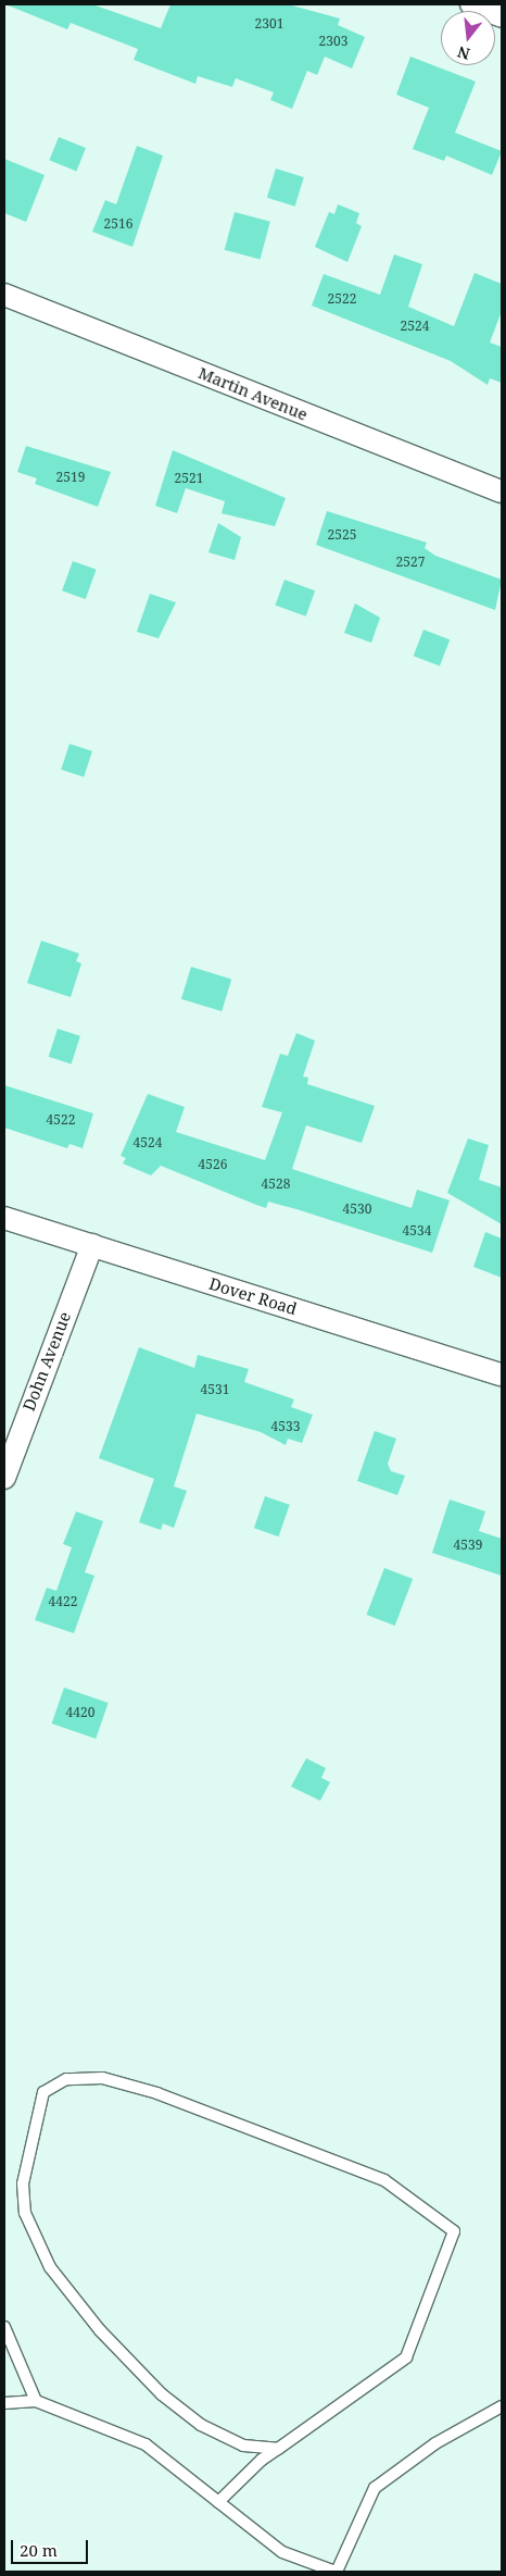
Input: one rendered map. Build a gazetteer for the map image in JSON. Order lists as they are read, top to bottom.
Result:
{
  "streets": {
    "street": ["Martin Avenue", "Dover Road", "Dohn Avenue"]
  },
  "crossings": [
    ["Dover Road", "Dohn Avenue"]
  ],
  "house_numbers": [
    "2301",
    "2303",
    "2516",
    "2522",
    "2524",
    "2519",
    "2521",
    "2525",
    "2527",
    "4522",
    "4524",
    "4526",
    "4528",
    "4530",
    "4534",
    "4531",
    "4533",
    "4539",
    "4422",
    "4420"
  ],
  "scale_bar": "20 m",
  "north": "bottom"
}
